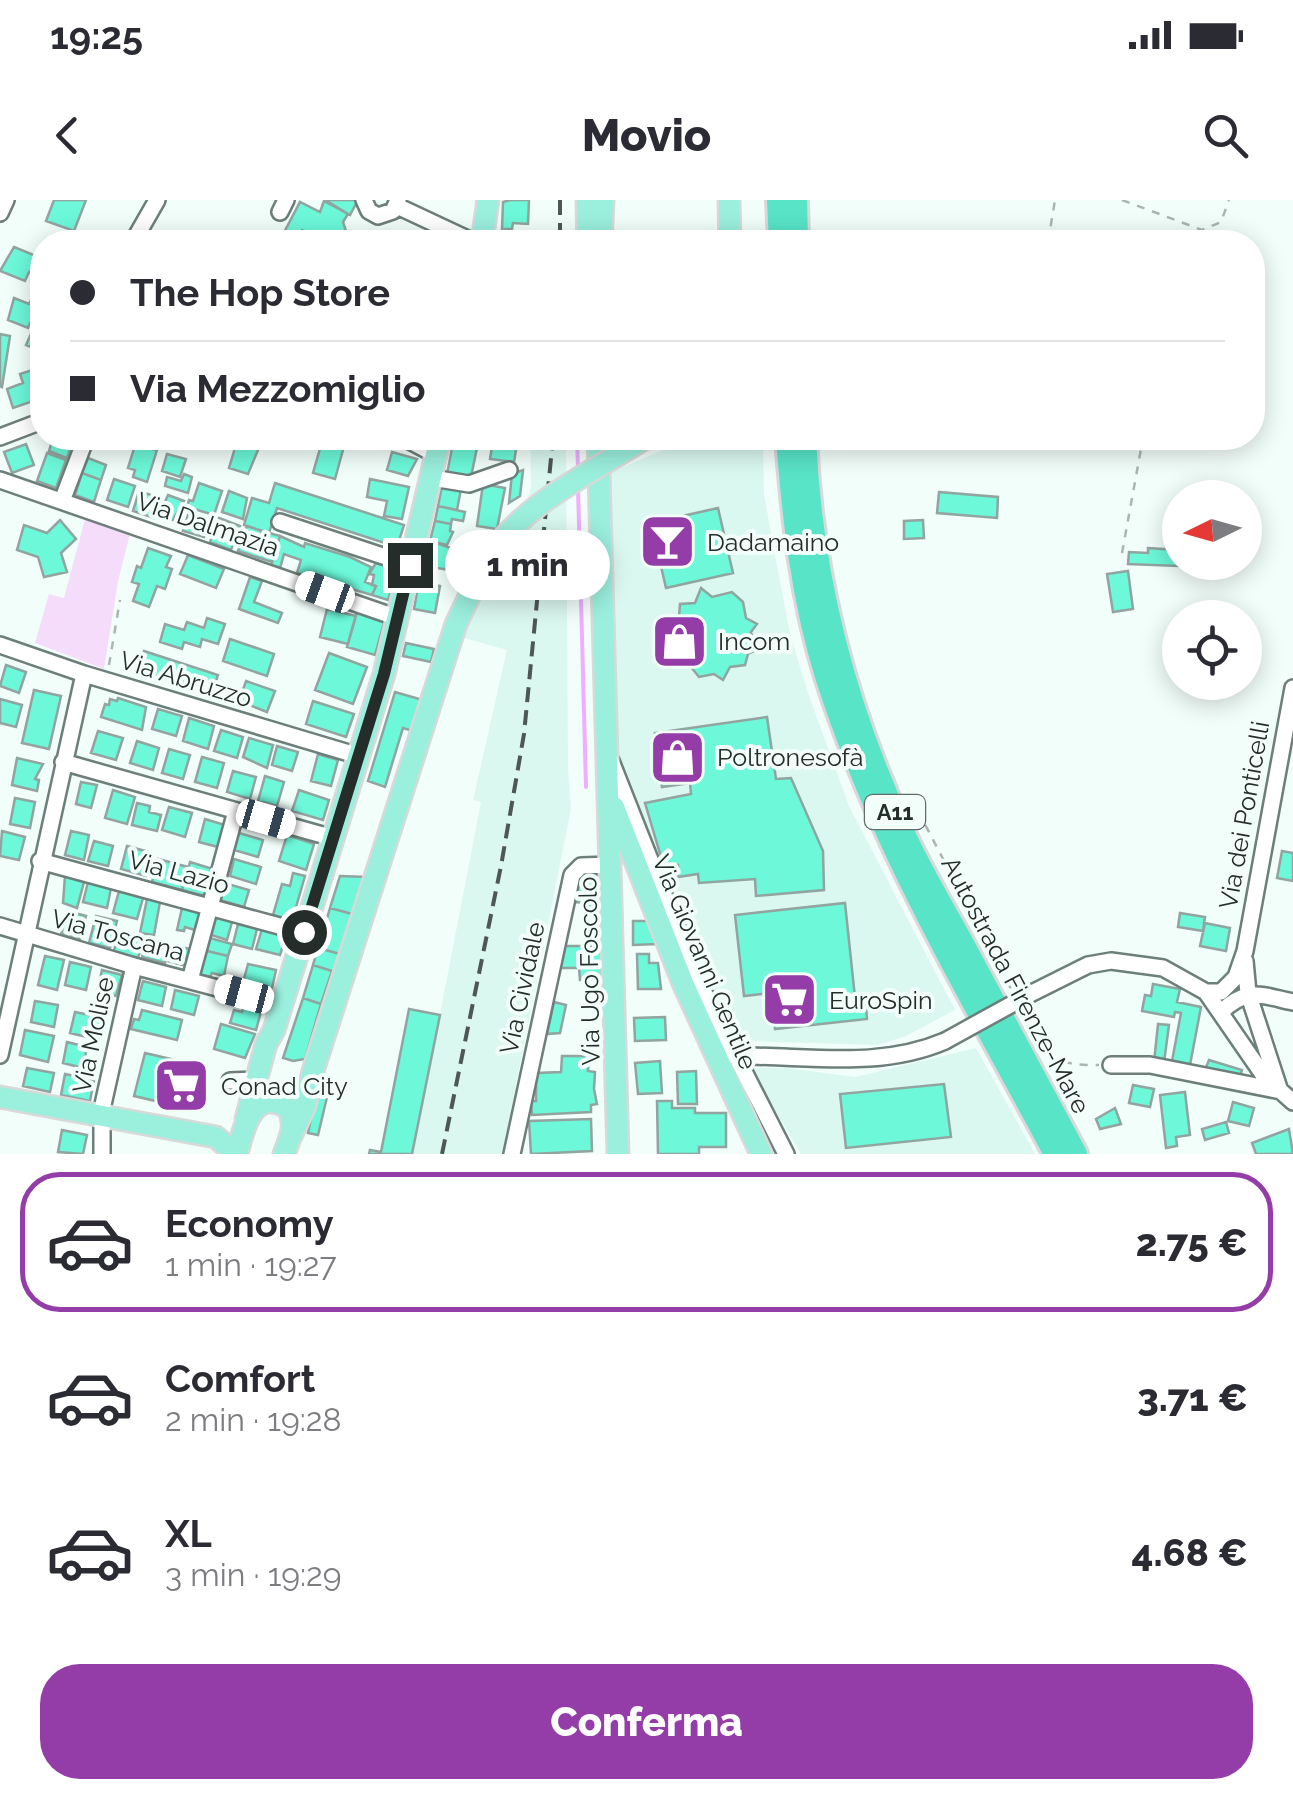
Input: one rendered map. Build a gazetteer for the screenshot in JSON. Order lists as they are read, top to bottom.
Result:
{
  "streets": {
    "highway": ["A11", "Autostrada Firenze-Mare"],
    "main road": ["Via Giovanni Gentile", "Via Ugo Foscolo"],
    "street": [
      "Via Dalmazia",
      "Via Abruzzo",
      "Via dei Ponticelli",
      "Via Lazio",
      "Via Toscana",
      "Via Cividale",
      "Via Molise"
    ]
  },
  "crossings": [
    ["Via Toscana", "Via Molise"],
    ["Via Giovanni Gentile", "Via Ugo Foscolo"],
    ["Via Ugo Foscolo", "Via Cividale"]
  ],
  "places": {
    "bar": ["Dadamaino"],
    "shop": ["Incom", "Poltronesofà"],
    "supermarket": ["EuroSpin", "Conad City"]
  },
  "north": "left",
  "page": {
    "status": "19:25",
    "header": "Movio",
    "banner": ["The Hop Store", "Via Mezzomiglio"],
    "bubble": "1 min",
    "list": [
      {
        "name": "Economy",
        "note": "1 min · 19:27",
        "value": "2.75 €"
      },
      {
        "name": "Comfort",
        "note": "2 min · 19:28",
        "value": "3.71 €"
      },
      {
        "name": "XL",
        "note": "3 min · 19:29",
        "value": "4.68 €"
      }
    ],
    "buttons": "Conferma"
  }
}
